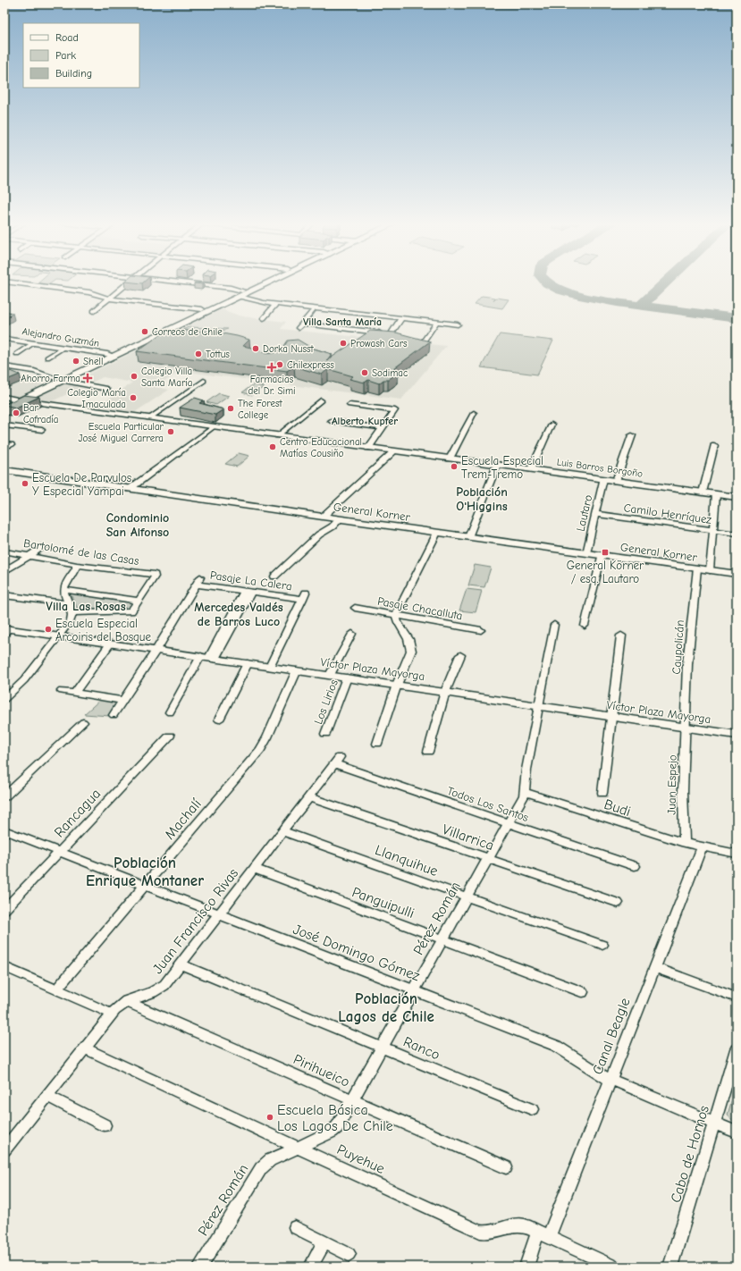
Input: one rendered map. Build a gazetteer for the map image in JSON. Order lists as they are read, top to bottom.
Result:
{
  "streets": {
    "street": [
      "Alejandro Guzmán",
      "Luis Barros Borgoño",
      "General Korner",
      "Lautaro",
      "Camilo Henríquez",
      "Bartolomé de las Casas",
      "Pasaje La Calera",
      "Pasaje Chacalluta",
      "Caupolicán",
      "Víctor Plaza Mayorga",
      "Los Lirios",
      "Juan Espejo",
      "Todos Los Santos",
      "Budi",
      "Rancagua",
      "Machalí",
      "Villarrica",
      "Llanquihue",
      "Panguipulli",
      "Pérez Román",
      "Juan Francisco Rivas",
      "José Domingo Gómez",
      "Canal Beagle",
      "Ranco",
      "Pirihueico",
      "Cabo de Hornos",
      "Puyehue"
    ]
  },
  "crossings": [
    ["Luis Barros Borgoño", "Lautaro"],
    ["General Korner", "Lautaro"],
    ["General Korner", "Caupolicán"],
    ["Lautaro", "Camilo Henríquez"],
    ["Pasaje La Calera", "Víctor Plaza Mayorga"],
    ["Caupolicán", "Víctor Plaza Mayorga"],
    ["Caupolicán", "Juan Espejo"],
    ["Víctor Plaza Mayorga", "Los Lirios"],
    ["Víctor Plaza Mayorga", "Juan Espejo"],
    ["Víctor Plaza Mayorga", "Machalí"],
    ["Víctor Plaza Mayorga", "Pérez Román"],
    ["Juan Espejo", "Budi"],
    ["Todos Los Santos", "Pérez Román"],
    ["Todos Los Santos", "Juan Francisco Rivas"],
    ["Budi", "Pérez Román"],
    ["Budi", "Canal Beagle"],
    ["Rancagua", "José Domingo Gómez"],
    ["Machalí", "José Domingo Gómez"],
    ["Villarrica", "Pérez Román"],
    ["Villarrica", "Juan Francisco Rivas"],
    ["Llanquihue", "Pérez Román"],
    ["Llanquihue", "Juan Francisco Rivas"],
    ["Panguipulli", "Pérez Román"],
    ["Panguipulli", "Juan Francisco Rivas"],
    ["Pérez Román", "José Domingo Gómez"],
    ["Pérez Román", "Ranco"],
    ["Pérez Román", "Pirihueico"],
    ["Pérez Román", "Puyehue"],
    ["Juan Francisco Rivas", "José Domingo Gómez"],
    ["Juan Francisco Rivas", "Ranco"],
    ["Juan Francisco Rivas", "Pirihueico"],
    ["Juan Francisco Rivas", "Puyehue"],
    ["José Domingo Gómez", "Canal Beagle"],
    ["José Domingo Gómez", "Cabo de Hornos"],
    ["Canal Beagle", "Puyehue"]
  ],
  "districts": [
    "Villa Santa María",
    "Alberto Kupfer",
    "Población O'Higgins",
    "Condominio San Alfonso",
    "Villa Las Rosas",
    "Mercedes Valdés de Barros Luco",
    "Población Enrique Montaner",
    "Población Lagos de Chile"
  ],
  "places": {
    "other": [
      "Correos de Chile",
      "Prowash Cars",
      "Dorka Nusst",
      "Tottus",
      "Shell",
      "Chilexpress",
      "Sodimac",
      "Colegio Villa Santa María",
      "Colegio María Imaculada",
      "The Forest College",
      "Bar Cofradía",
      "Escuela Particular José Miguel Carrera",
      "Centro Educacional Matías Cousiño",
      "Escuela Especial Trem-Tremo",
      "Escuela De Parvulos Y Especial Yampai",
      "Escuela Especial Arcoiris del Bosque",
      "Escuela Básica Los Lagos De Chile"
    ],
    "health": ["Farmacias del Dr. Simi", "Ahorro Farma"],
    "transit": ["General Körner / esq. Lautaro"]
  },
  "legend": ["Road", "Park", "Building"]
}
